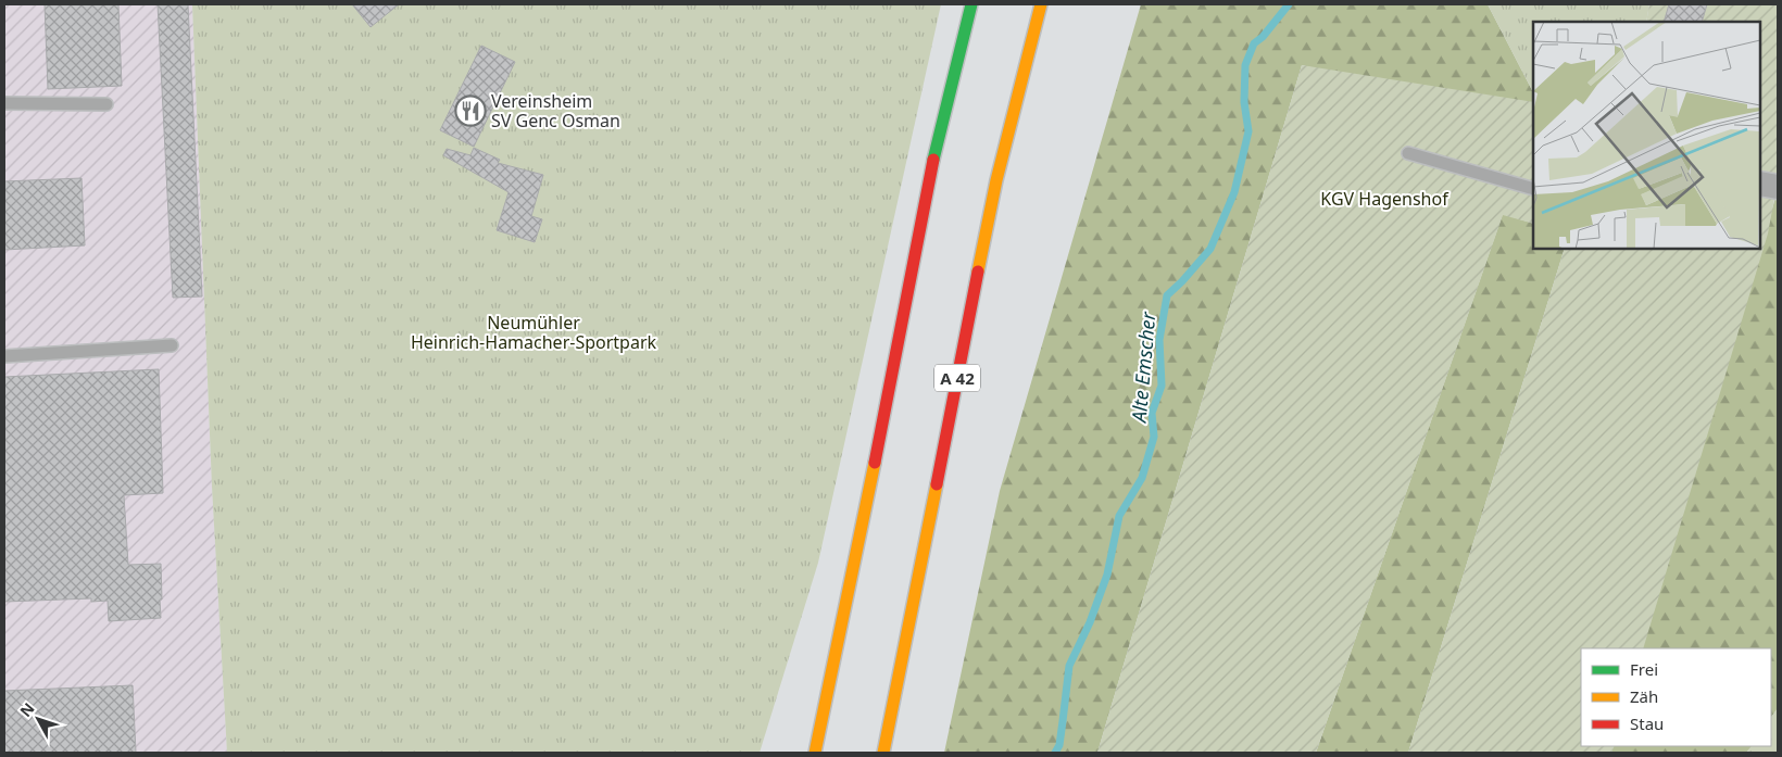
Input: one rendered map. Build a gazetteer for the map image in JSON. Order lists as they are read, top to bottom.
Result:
{
  "streets": {
    "highway": ["A 42"]
  },
  "water": ["Alte Emscher"],
  "parks": ["KGV Hagenshof", "Neumühler Heinrich-Hamacher-Sportpark"],
  "places": {
    "restaurant": ["Vereinsheim SV Genc Osman"]
  },
  "legend": ["Frei", "Zäh", "Stau"],
  "north": "top left"
}
